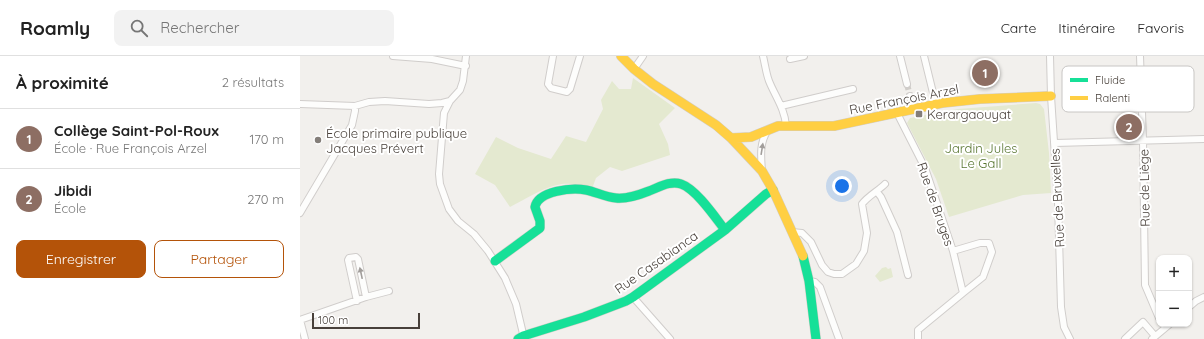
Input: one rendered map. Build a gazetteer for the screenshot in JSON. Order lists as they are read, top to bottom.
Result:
{
  "streets": {
    "street": [
      "Rue François Arzel",
      "Rue de Liège",
      "Rue de Bruxelles",
      "Rue de Bruges",
      "Rue Casabianca"
    ]
  },
  "crossings": [
    ["Rue François Arzel", "Rue de Bruxelles"],
    ["Rue François Arzel", "Rue de Bruges"]
  ],
  "parks": ["Jardin Jules Le Gall"],
  "places": {
    "transit": ["Kerargaouyat"],
    "other": ["École primaire publique Jacques Prévert"]
  },
  "legend": ["Fluide", "Ralenti"],
  "scale_bar": "100 m",
  "page": {
    "header": "Roamly",
    "search": "Rechercher",
    "nav": ["Carte", "Itinéraire", "Favoris"],
    "heading": ["À proximité", "2 résultats"],
    "pins": ["1", "2"],
    "list": [
      {
        "mark": "1",
        "name": "Collège Saint-Pol-Roux",
        "note": "École · Rue François Arzel",
        "value": "170 m"
      },
      {
        "mark": "2",
        "name": "Jibidi",
        "note": "École",
        "value": "270 m"
      }
    ],
    "buttons": ["Enregistrer", "Partager"],
    "map_buttons": ["+", "−"],
    "scale": "100 m"
  }
}
